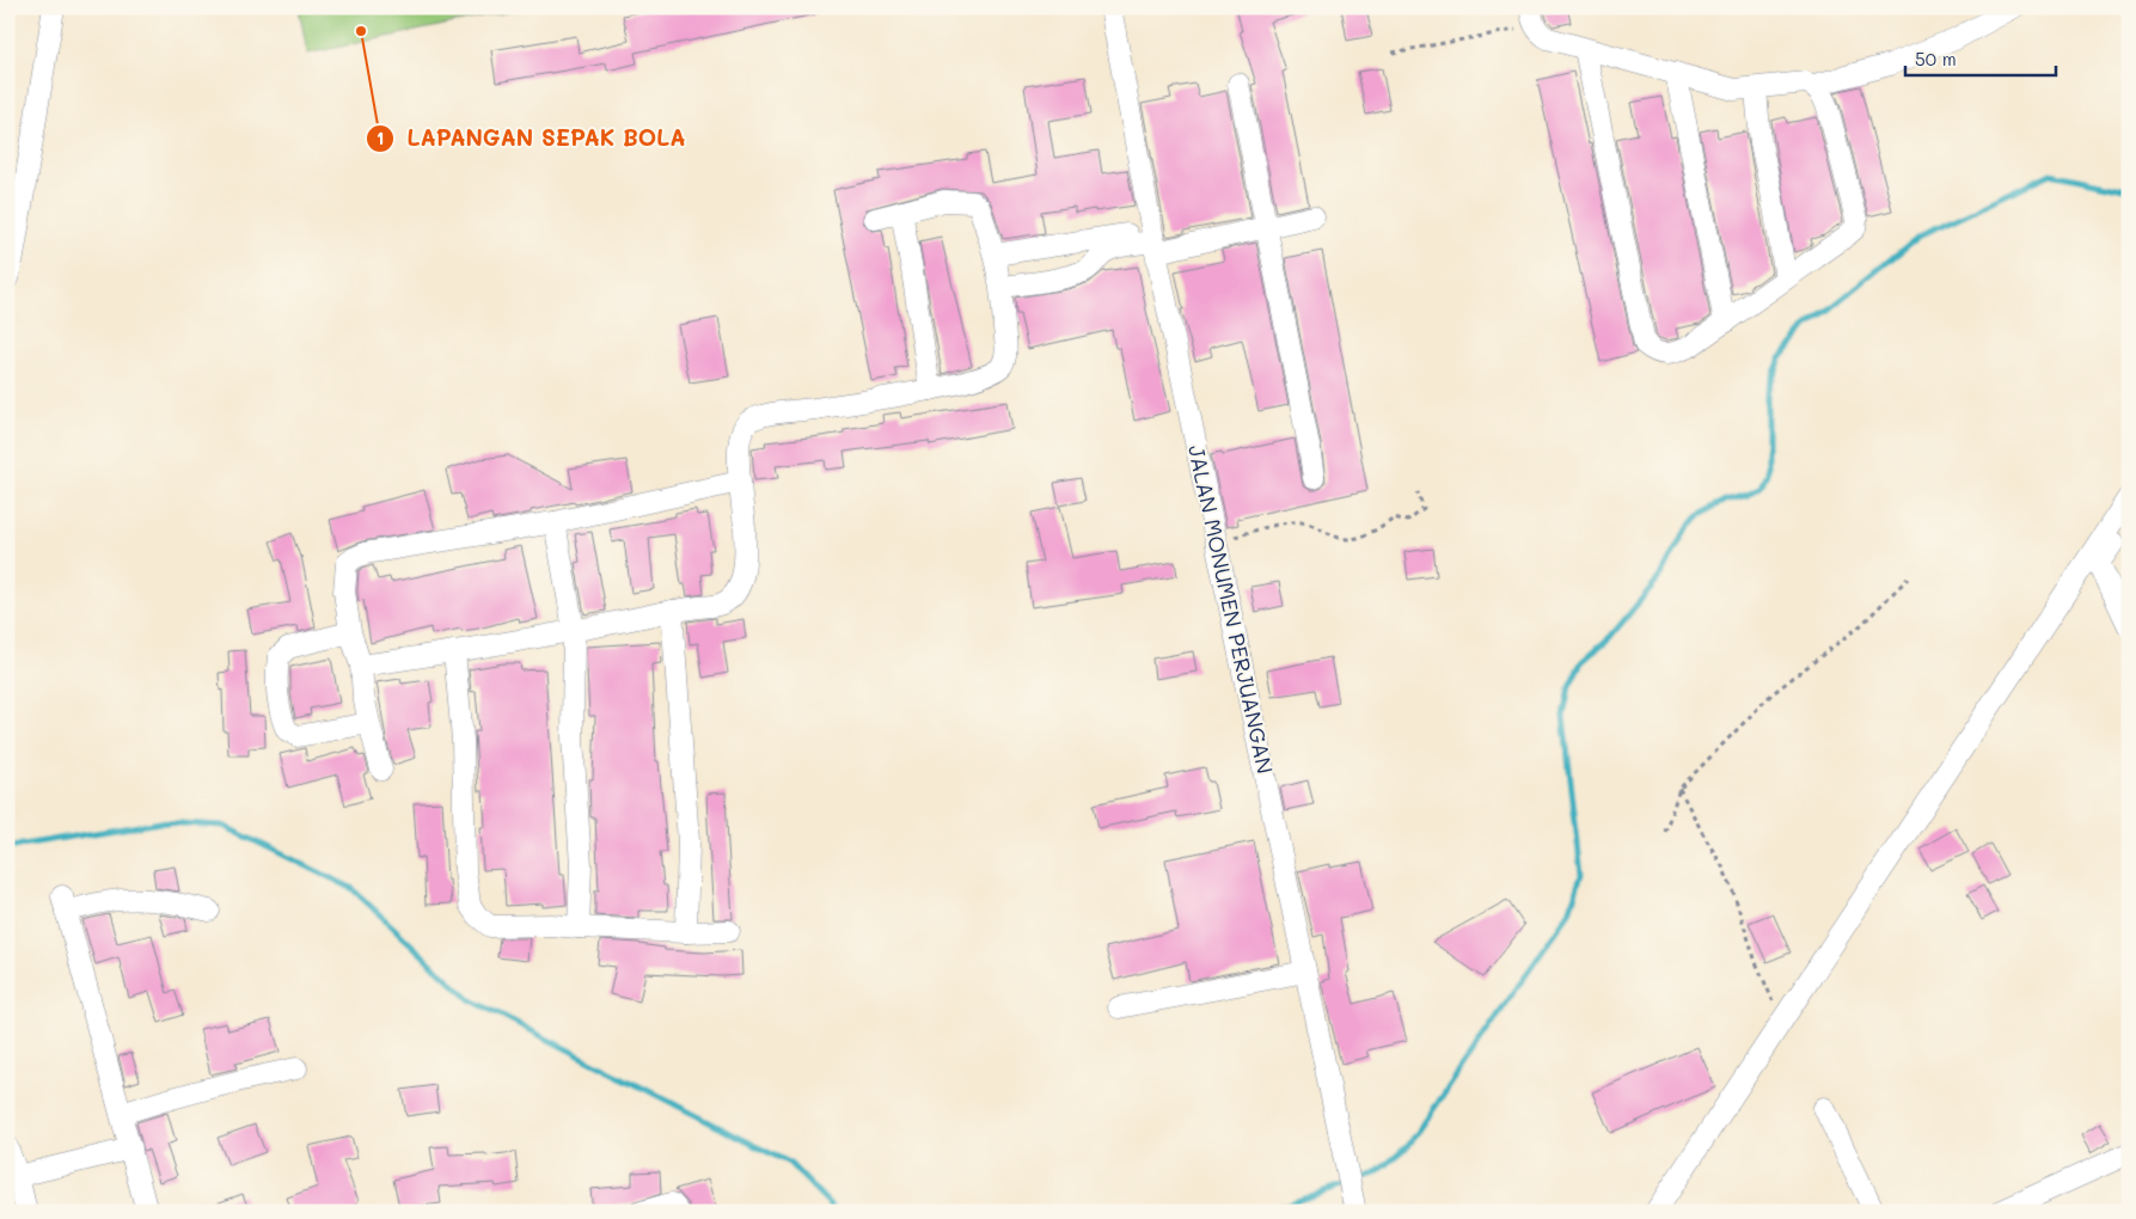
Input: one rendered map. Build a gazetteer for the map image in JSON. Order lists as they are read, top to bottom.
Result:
{
  "streets": {
    "street": ["JALAN MONUMEN PERJUANGAN"]
  },
  "places": ["LAPANGAN SEPAK BOLA"],
  "scale_bar": "50 m"
}
